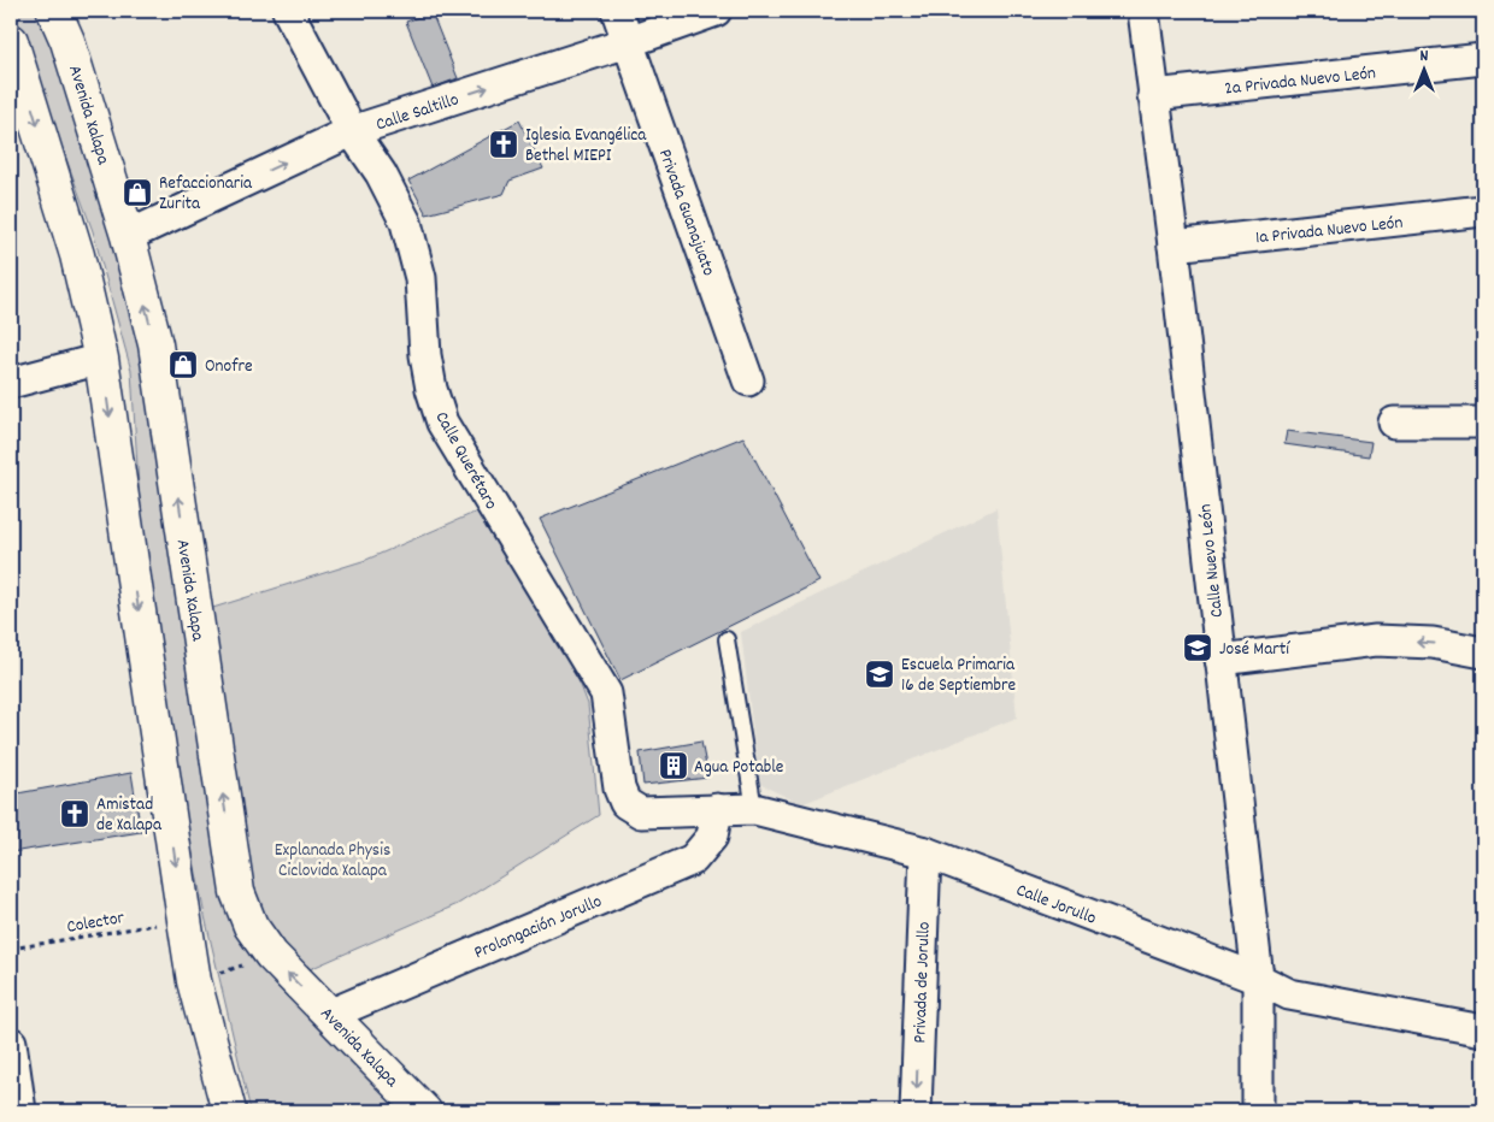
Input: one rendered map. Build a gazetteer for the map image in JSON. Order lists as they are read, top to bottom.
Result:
{
  "streets": {
    "main road": ["Avenida Xalapa"],
    "street": [
      "2a Privada Nuevo León",
      "Calle Saltillo",
      "Privada Guanajuato",
      "1a Privada Nuevo León",
      "Calle Querétaro",
      "Calle Nuevo León",
      "Calle Jorullo",
      "Prolongación Jorullo",
      "Privada de Jorullo"
    ],
    "path": ["Colector"]
  },
  "crossings": [
    ["2a Privada Nuevo León", "Calle Nuevo León"],
    ["Calle Saltillo", "Avenida Xalapa"],
    ["Calle Saltillo", "Privada Guanajuato"],
    ["Calle Saltillo", "Calle Querétaro"],
    ["Avenida Xalapa", "Prolongación Jorullo"],
    ["1a Privada Nuevo León", "Calle Nuevo León"],
    ["Calle Querétaro", "Calle Jorullo"],
    ["Calle Nuevo León", "Calle Jorullo"],
    ["Calle Jorullo", "Prolongación Jorullo"],
    ["Calle Jorullo", "Privada de Jorullo"]
  ],
  "one_way": ["Calle Saltillo", "Privada de Jorullo"],
  "parks": ["Explanada Physis Ciclovida Xalapa"],
  "places": {
    "church": ["Iglesia Evangélica Bethel MIEPI", "Amistad de Xalapa"],
    "shop": ["Refaccionaria Zurita", "Onofre"],
    "school or university": ["José Martí", "Escuela Primaria 16 de Septiembre"],
    "building": ["Agua Potable"]
  },
  "north": "top"
}
